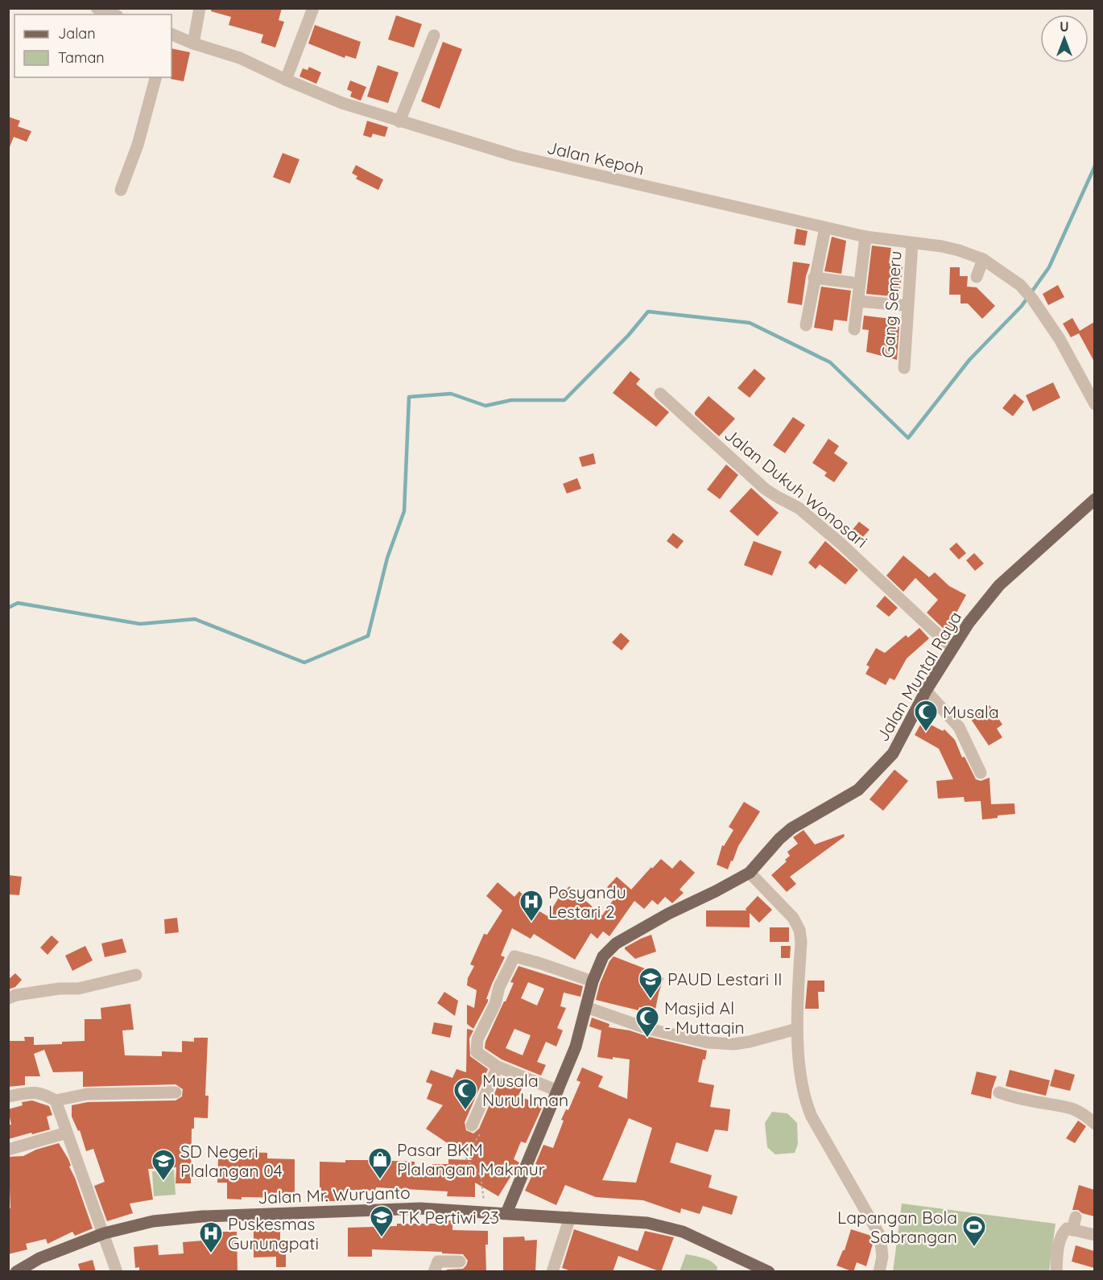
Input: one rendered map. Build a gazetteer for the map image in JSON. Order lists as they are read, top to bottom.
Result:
{
  "streets": {
    "main road": ["Jalan Muntal Raya", "Jalan Mr. Wuryanto"],
    "street": ["Jalan Kepoh", "Gang Semeru", "Jalan Dukuh Wonosari"]
  },
  "crossings": [
    ["Jalan Kepoh", "Gang Semeru"],
    ["Jalan Dukuh Wonosari", "Jalan Muntal Raya"],
    ["Jalan Muntal Raya", "Jalan Mr. Wuryanto"]
  ],
  "places": {
    "mosque": ["Musala", "Masjid Al - Muttaqin", "Musala Nurul Iman"],
    "hospital": ["Posyandu Lestari 2", "Puskesmas Gunungpati"],
    "school or university": ["PAUD Lestari II", "SD Negeri Plalangan 04", "TK Pertiwi 23"],
    "shop": ["Pasar BKM Plalangan Makmur"],
    "sports": ["Lapangan Bola Sabrangan"]
  },
  "legend": ["Jalan", "Taman"],
  "north": "top"
}
